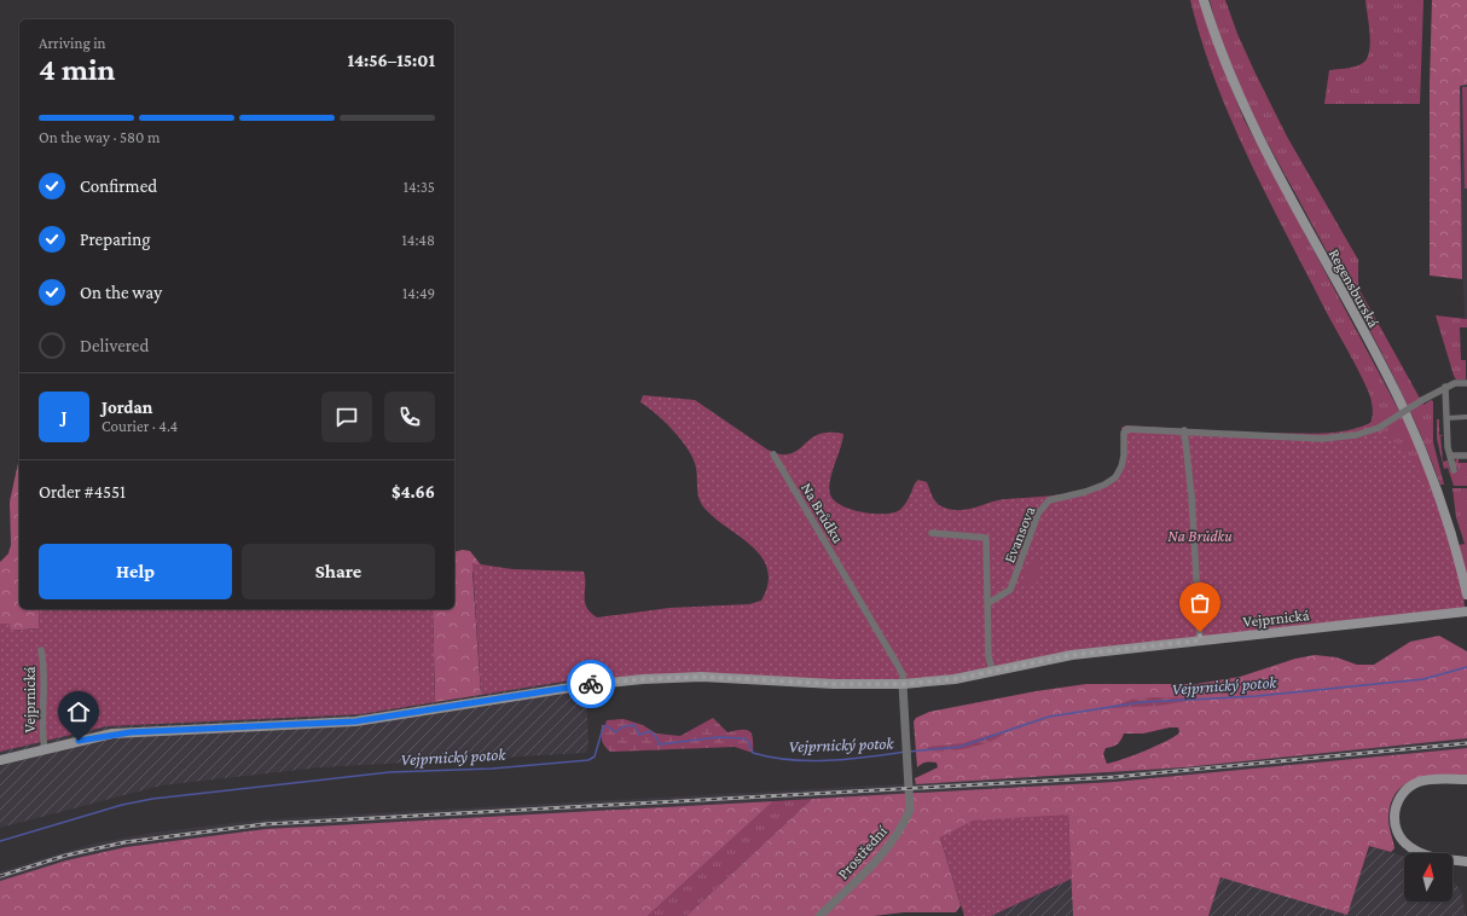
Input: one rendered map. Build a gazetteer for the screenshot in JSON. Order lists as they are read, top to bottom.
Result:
{
  "streets": {
    "main road": ["Regensburská", "Vejprnická"],
    "street": ["Na Brůdku", "Evansova", "Prostřední"]
  },
  "crossings": [
    ["Na Brůdku", "Vejprnická"],
    ["Na Brůdku", "Prostřední"],
    ["Evansova", "Vejprnická"],
    ["Vejprnická", "Prostřední"]
  ],
  "water": ["Vejprnický potok"],
  "parks": ["Na Brůdku"],
  "north": "top",
  "page": {
    "heading": ["4 min", "Arriving in", "14:56–15:01"],
    "panel": [
      "Jordan",
      "Courier · 4.4",
      "Order #4551",
      "$4.66"
    ],
    "bar": "On the way · 580 m",
    "list": [
      ["Confirmed", "14:35"],
      ["Preparing", "14:48"],
      ["On the way", "14:49"],
      "Delivered"
    ],
    "round": "J",
    "buttons": ["Help", "Share"]
  }
}
